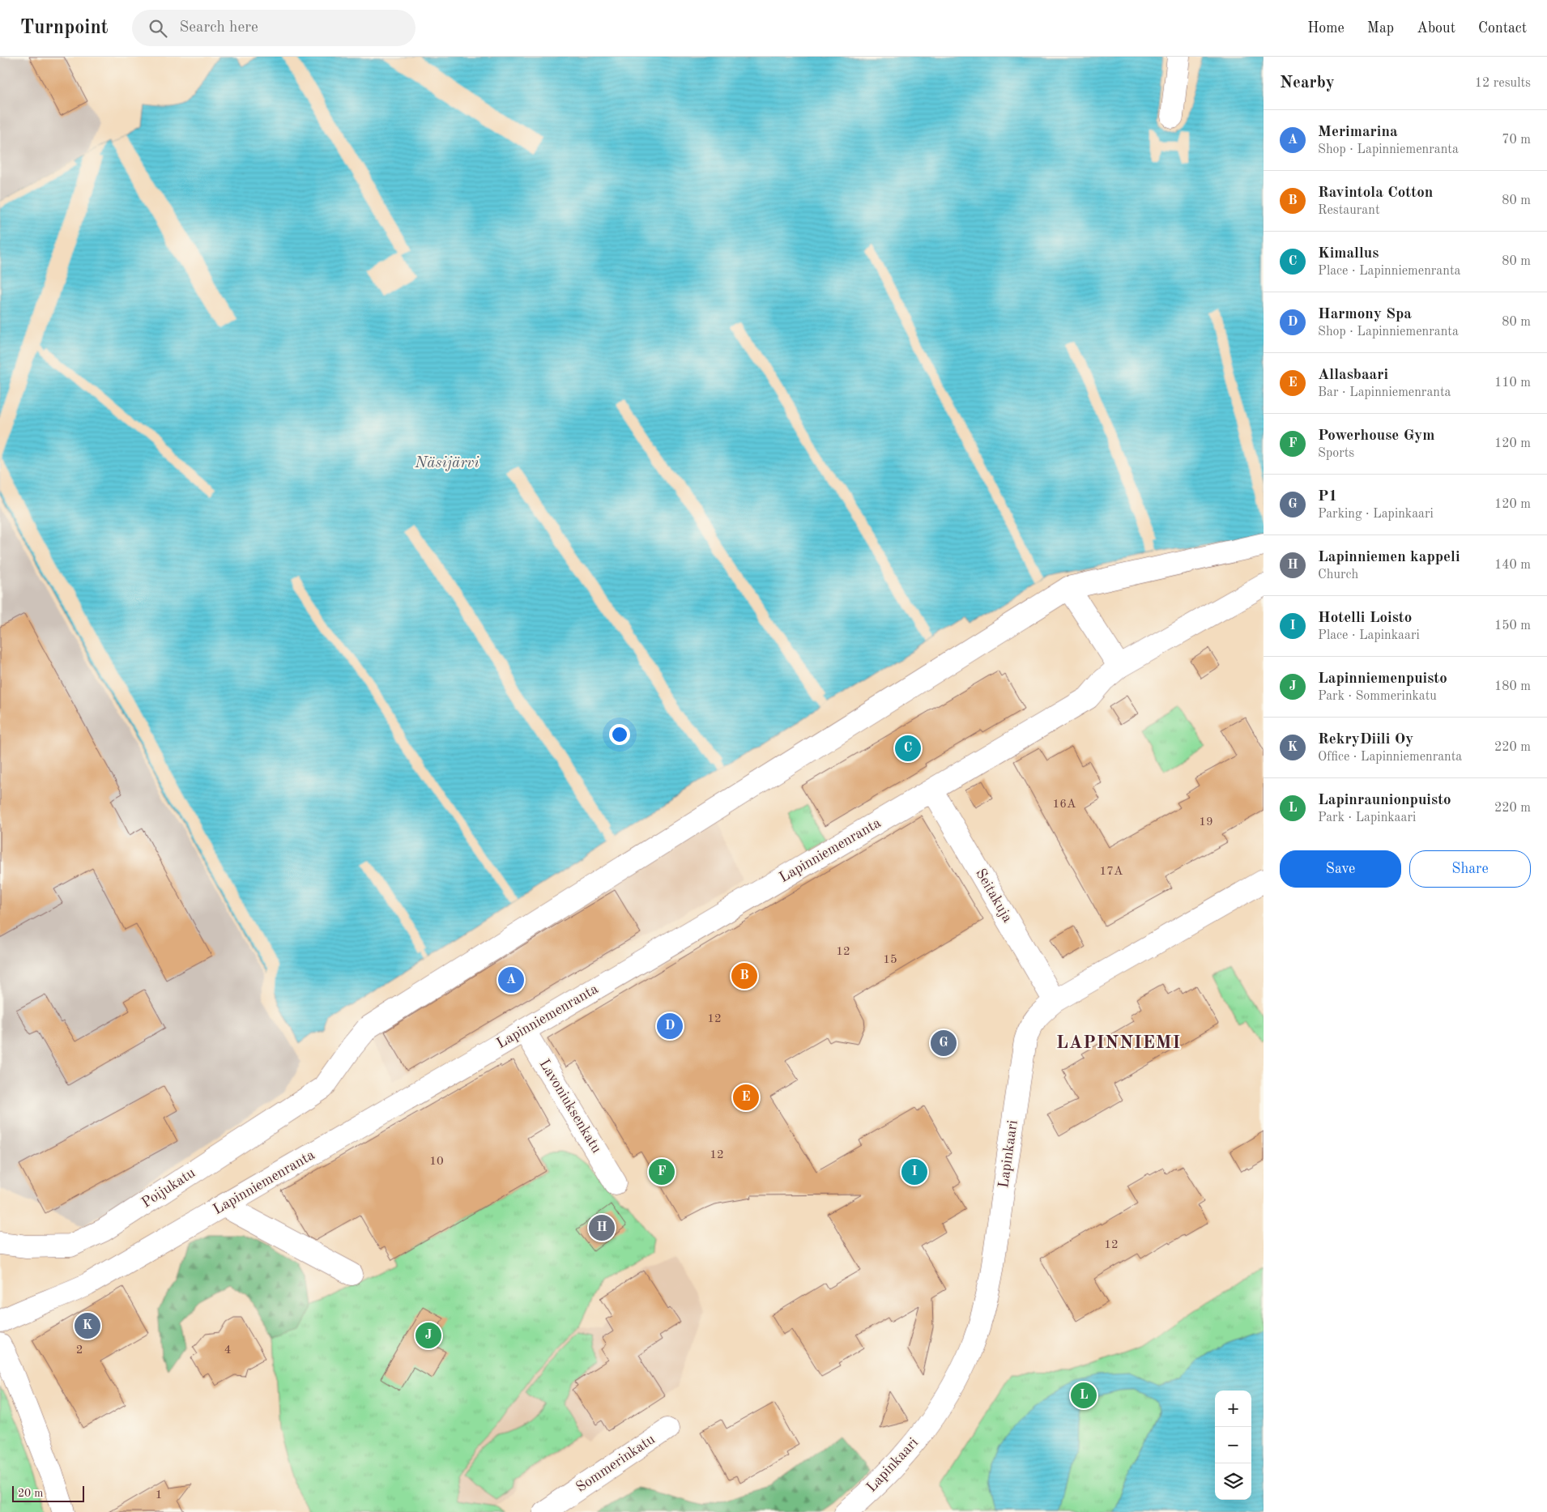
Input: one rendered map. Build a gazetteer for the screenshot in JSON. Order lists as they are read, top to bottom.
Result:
{
  "streets": {
    "street": [
      "Lapinniemenranta",
      "Seitakuja",
      "Lavoniuksenkatu",
      "Lapinkaari",
      "Poijukatu",
      "Sommerinkatu"
    ]
  },
  "crossings": [
    ["Lapinniemenranta", "Seitakuja"],
    ["Lapinniemenranta", "Lavoniuksenkatu"],
    ["Seitakuja", "Lapinkaari"]
  ],
  "districts": ["LAPINNIEMI"],
  "water": ["Näsijärvi"],
  "house_numbers": [
    "16A",
    "19",
    "17A",
    "12",
    "15",
    "12",
    "12",
    "10",
    "12",
    "2",
    "4",
    "1"
  ],
  "scale_bar": "20 m",
  "page": {
    "header": "Turnpoint",
    "search": "Search here",
    "nav": [
      "Home",
      "Map",
      "About",
      "Contact"
    ],
    "heading": ["Nearby", "12 results"],
    "list": [
      {
        "mark": "A",
        "name": "Merimarina",
        "note": "Shop · Lapinniemenranta",
        "value": "70 m"
      },
      {
        "mark": "B",
        "name": "Ravintola Cotton",
        "note": "Restaurant",
        "value": "80 m"
      },
      {
        "mark": "C",
        "name": "Kimallus",
        "note": "Place · Lapinniemenranta",
        "value": "80 m"
      },
      {
        "mark": "D",
        "name": "Harmony Spa",
        "note": "Shop · Lapinniemenranta",
        "value": "80 m"
      },
      {
        "mark": "E",
        "name": "Allasbaari",
        "note": "Bar · Lapinniemenranta",
        "value": "110 m"
      },
      {
        "mark": "F",
        "name": "Powerhouse Gym",
        "note": "Sports",
        "value": "120 m"
      },
      {
        "mark": "G",
        "name": "P1",
        "note": "Parking · Lapinkaari",
        "value": "120 m"
      },
      {
        "mark": "H",
        "name": "Lapinniemen kappeli",
        "note": "Church",
        "value": "140 m"
      },
      {
        "mark": "I",
        "name": "Hotelli Loisto",
        "note": "Place · Lapinkaari",
        "value": "150 m"
      },
      {
        "mark": "J",
        "name": "Lapinniemenpuisto",
        "note": "Park · Sommerinkatu",
        "value": "180 m"
      },
      {
        "mark": "K",
        "name": "RekryDiili Oy",
        "note": "Office · Lapinniemenranta",
        "value": "220 m"
      },
      {
        "mark": "L",
        "name": "Lapinraunionpuisto",
        "note": "Park · Lapinkaari",
        "value": "220 m"
      }
    ],
    "pins": [
      "C",
      "B",
      "A",
      "D",
      "G",
      "E",
      "F",
      "I",
      "H",
      "K",
      "J",
      "L"
    ],
    "buttons": ["Save", "Share"],
    "map_buttons": ["+", "−"],
    "scale": "20 m"
  }
}
